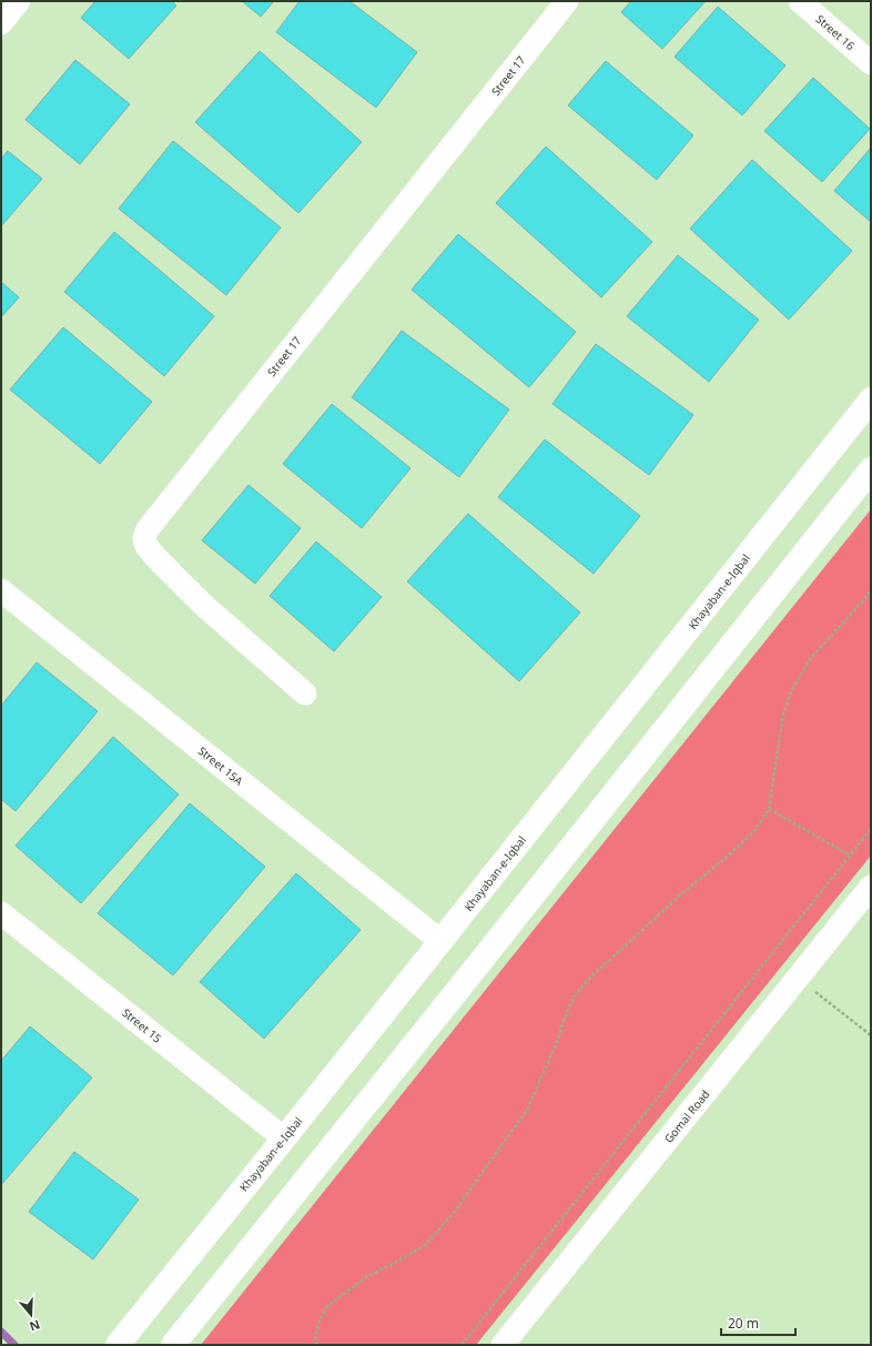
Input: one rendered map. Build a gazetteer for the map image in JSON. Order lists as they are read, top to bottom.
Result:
{
  "streets": {
    "main road": ["Khayaban-e-Iqbal"],
    "street": [
      "Street 16",
      "Street 17",
      "Street 15A",
      "Street 15",
      "Gomal Road"
    ]
  },
  "crossings": [
    ["Khayaban-e-Iqbal", "Street 15A"],
    ["Khayaban-e-Iqbal", "Street 15"]
  ],
  "scale_bar": "20 m",
  "north": "bottom"
}
